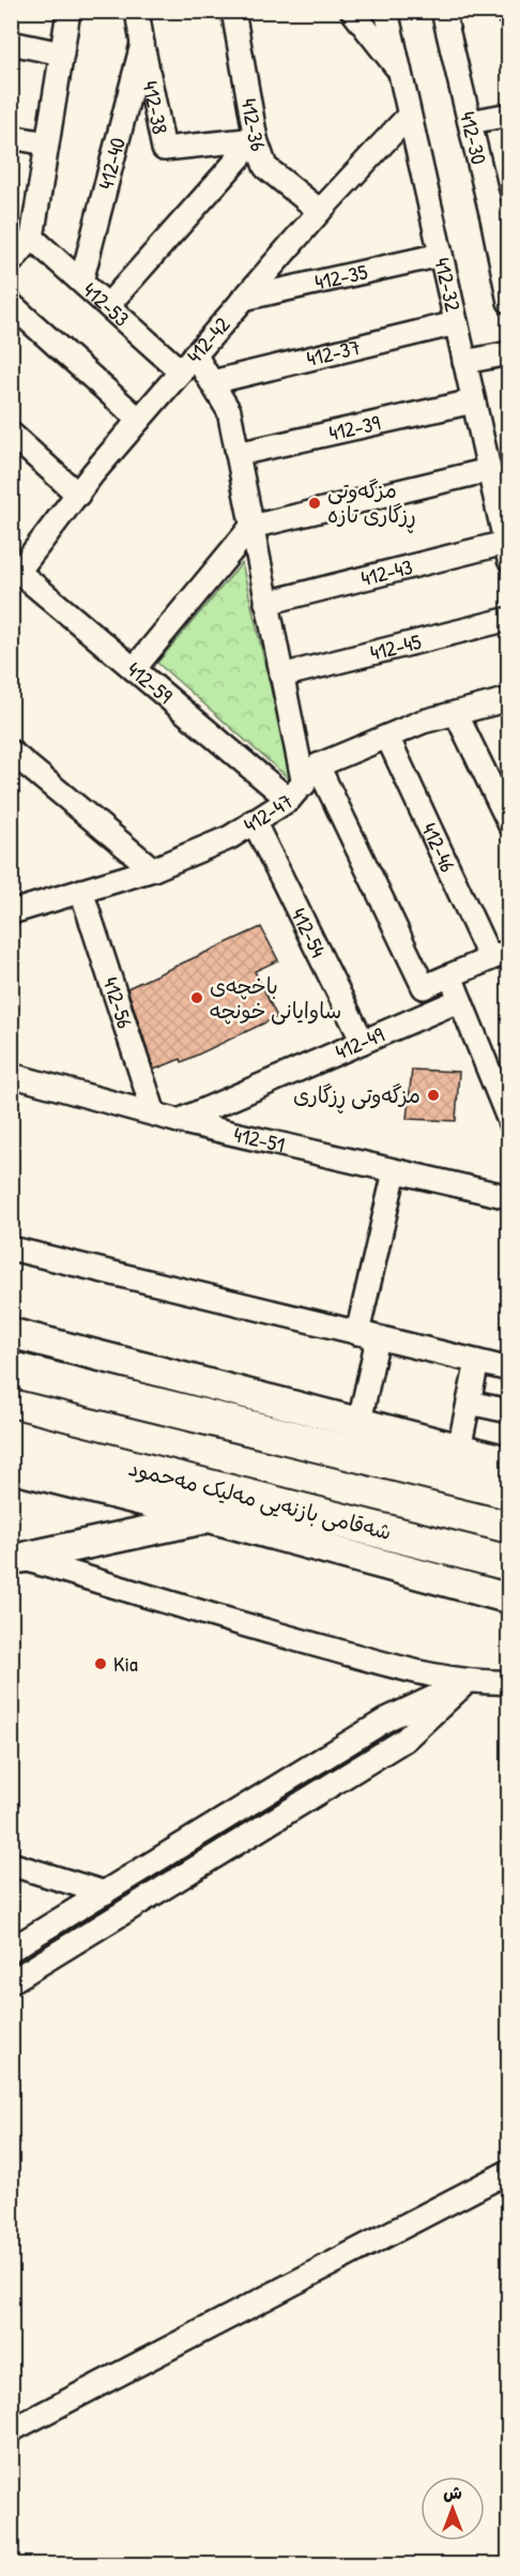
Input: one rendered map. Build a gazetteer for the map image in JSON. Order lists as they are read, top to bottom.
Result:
{
  "streets": {
    "highway": ["شەقامی بازنەیی مەلیک مەحمود"],
    "street": [
      "412-38",
      "412-36",
      "412-30",
      "412-40",
      "412-35",
      "412-32",
      "412-53",
      "412-42",
      "412-37",
      "412-39",
      "412-43",
      "412-45",
      "412-59",
      "412-47",
      "412-46",
      "412-54",
      "412-56",
      "412-49",
      "412-51"
    ]
  },
  "crossings": [
    ["412-38", "412-36"],
    ["412-38", "412-40"],
    ["412-36", "412-42"],
    ["412-40", "412-53"],
    ["412-35", "412-32"],
    ["412-35", "412-42"],
    ["412-32", "412-42"],
    ["412-32", "412-37"],
    ["412-32", "412-39"],
    ["412-32", "412-43"],
    ["412-53", "412-42"],
    ["412-53", "412-37"],
    ["412-53", "412-39"],
    ["412-53", "412-43"],
    ["412-53", "412-45"],
    ["412-53", "412-59"],
    ["412-53", "412-47"],
    ["412-42", "412-59"],
    ["412-59", "412-47"],
    ["412-47", "412-54"],
    ["412-47", "412-56"],
    ["412-54", "412-49"],
    ["412-56", "412-51"],
    ["412-49", "412-51"]
  ],
  "places": [
    "مزگەوتی ڕزگاری تازە",
    "باخچەی ساوایانی خونچە",
    "مزگەوتی ڕزگاری",
    "Kia"
  ],
  "north": "top"
}
